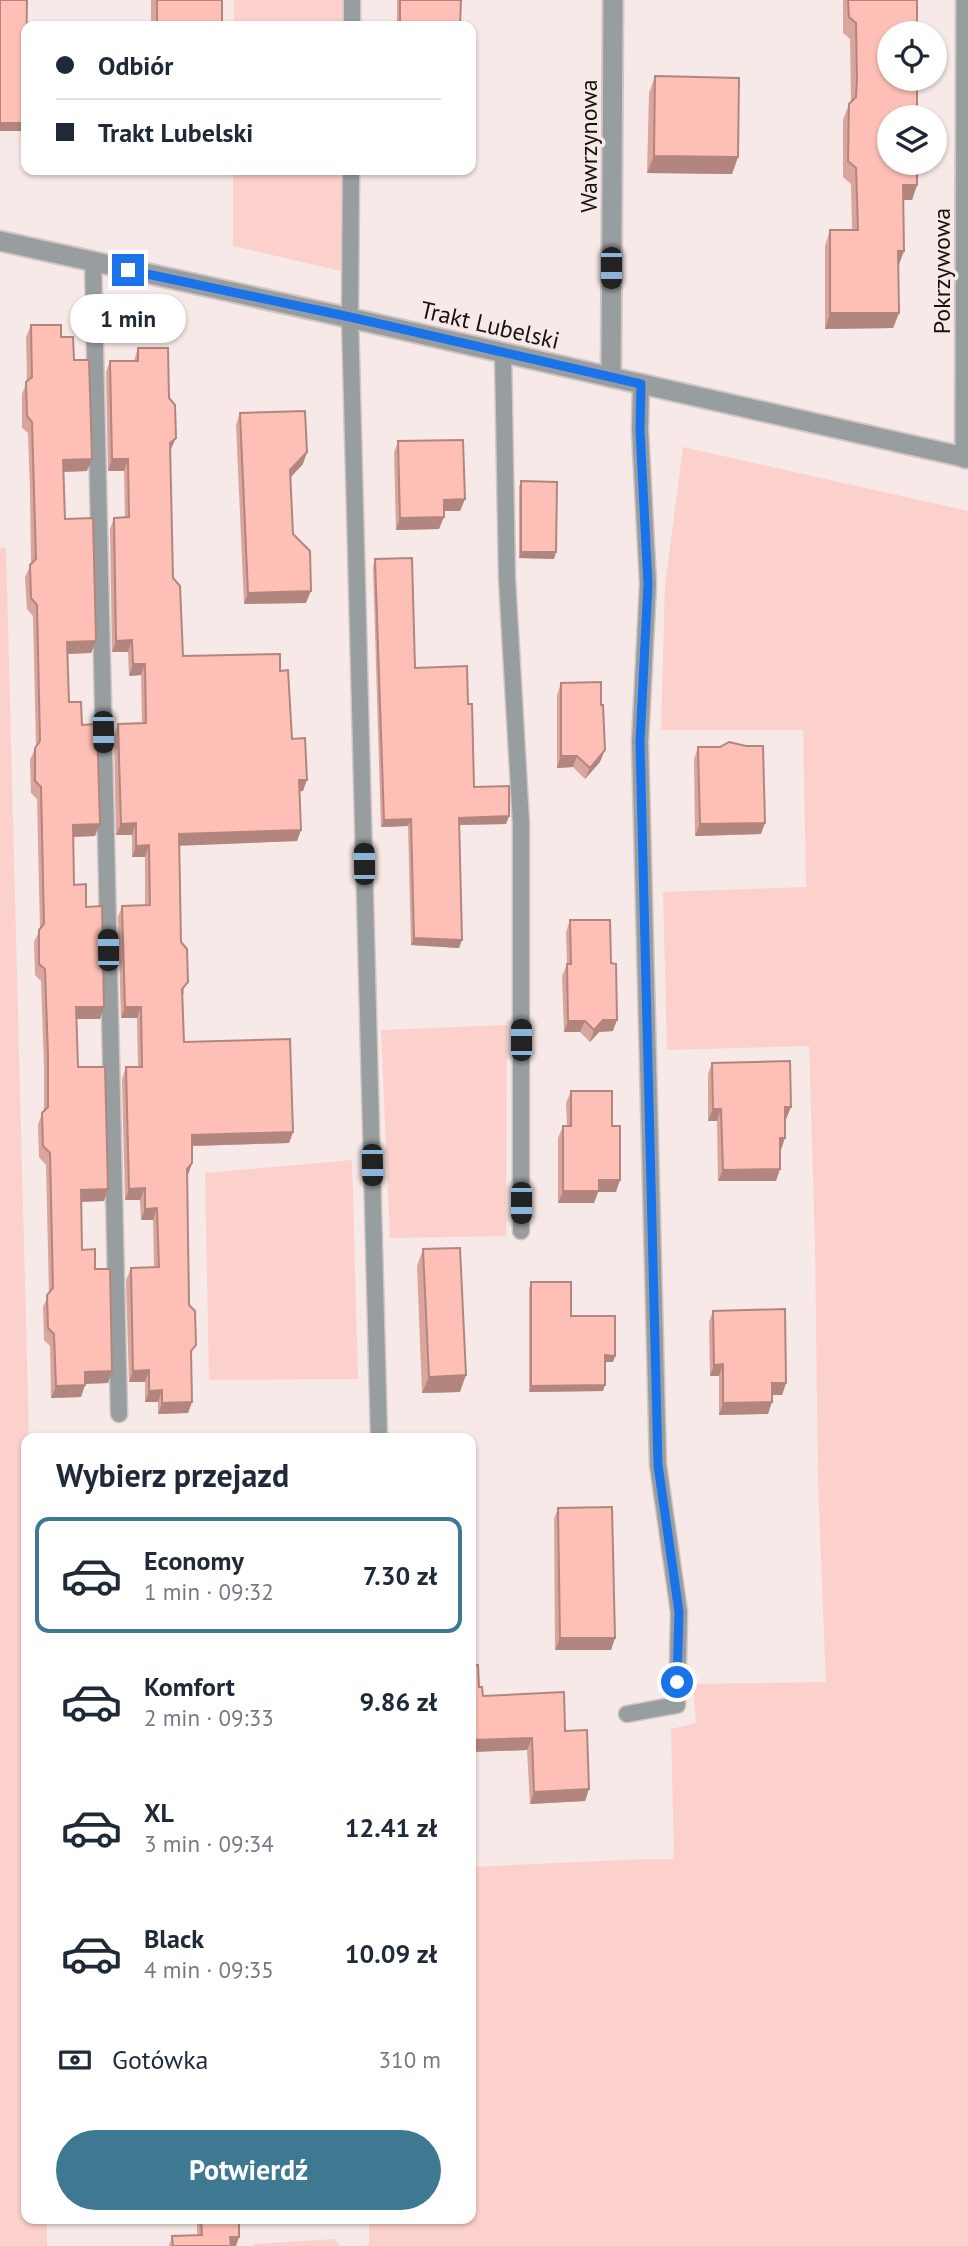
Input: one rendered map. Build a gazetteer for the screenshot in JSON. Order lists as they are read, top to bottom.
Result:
{
  "streets": {
    "street": ["Wawrzynowa", "Pokrzywowa", "Trakt Lubelski"]
  },
  "crossings": [
    ["Wawrzynowa", "Trakt Lubelski"],
    ["Pokrzywowa", "Trakt Lubelski"]
  ],
  "page": {
    "banner": ["Odbiór", "Trakt Lubelski"],
    "bubble": "1 min",
    "heading": "Wybierz przejazd",
    "list": [
      {
        "name": "Economy",
        "note": "1 min · 09:32",
        "value": "7.30 zł"
      },
      {
        "name": "Komfort",
        "note": "2 min · 09:33",
        "value": "9.86 zł"
      },
      {
        "name": "XL",
        "note": "3 min · 09:34",
        "value": "12.41 zł"
      },
      {
        "name": "Black",
        "note": "4 min · 09:35",
        "value": "10.09 zł"
      }
    ],
    "pay": ["Gotówka", "310 m"],
    "buttons": "Potwierdź"
  }
}
